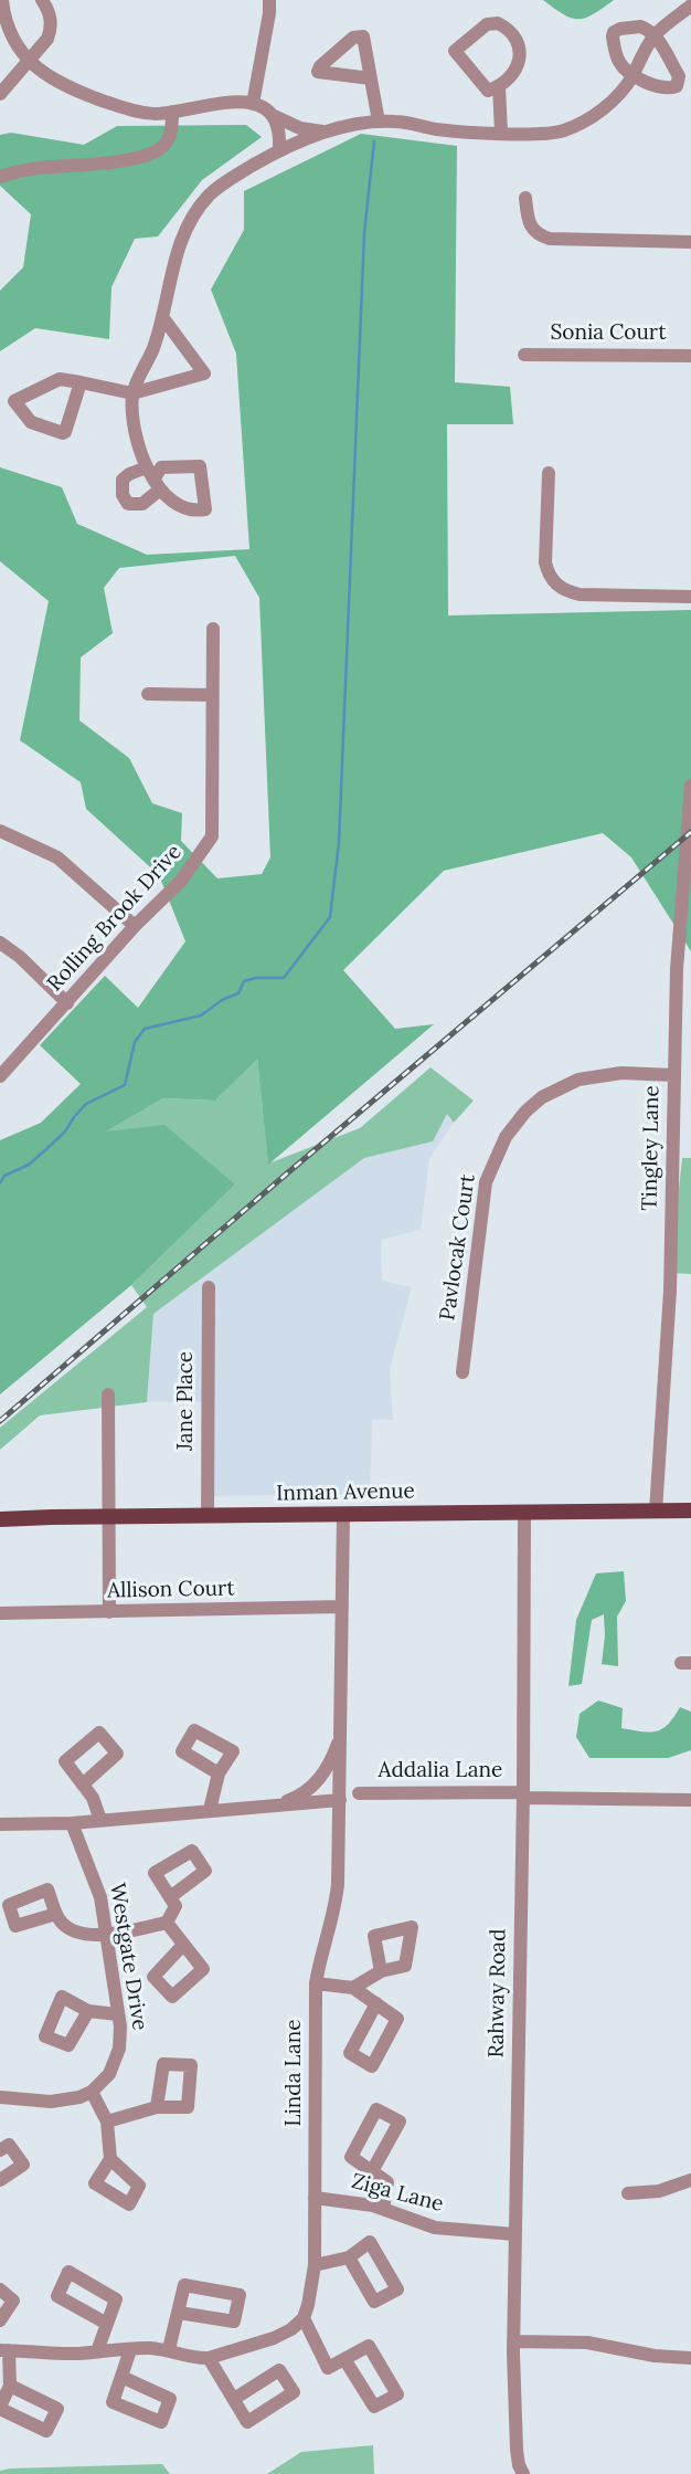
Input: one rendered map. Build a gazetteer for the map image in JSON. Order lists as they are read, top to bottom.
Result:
{
  "streets": {
    "main road": ["Inman Avenue"],
    "street": [
      "Sonia Court",
      "Rolling Brook Drive",
      "Tingley Lane",
      "Pavlocak Court",
      "Jane Place",
      "Allison Court",
      "Addalia Lane",
      "Westgate Drive",
      "Rahway Road",
      "Linda Lane",
      "Ziga Lane"
    ]
  },
  "crossings": [
    ["Tingley Lane", "Pavlocak Court"],
    ["Tingley Lane", "Inman Avenue"],
    ["Jane Place", "Inman Avenue"],
    ["Inman Avenue", "Rahway Road"],
    ["Inman Avenue", "Linda Lane"],
    ["Allison Court", "Linda Lane"],
    ["Addalia Lane", "Rahway Road"],
    ["Rahway Road", "Ziga Lane"],
    ["Linda Lane", "Ziga Lane"]
  ]
}
